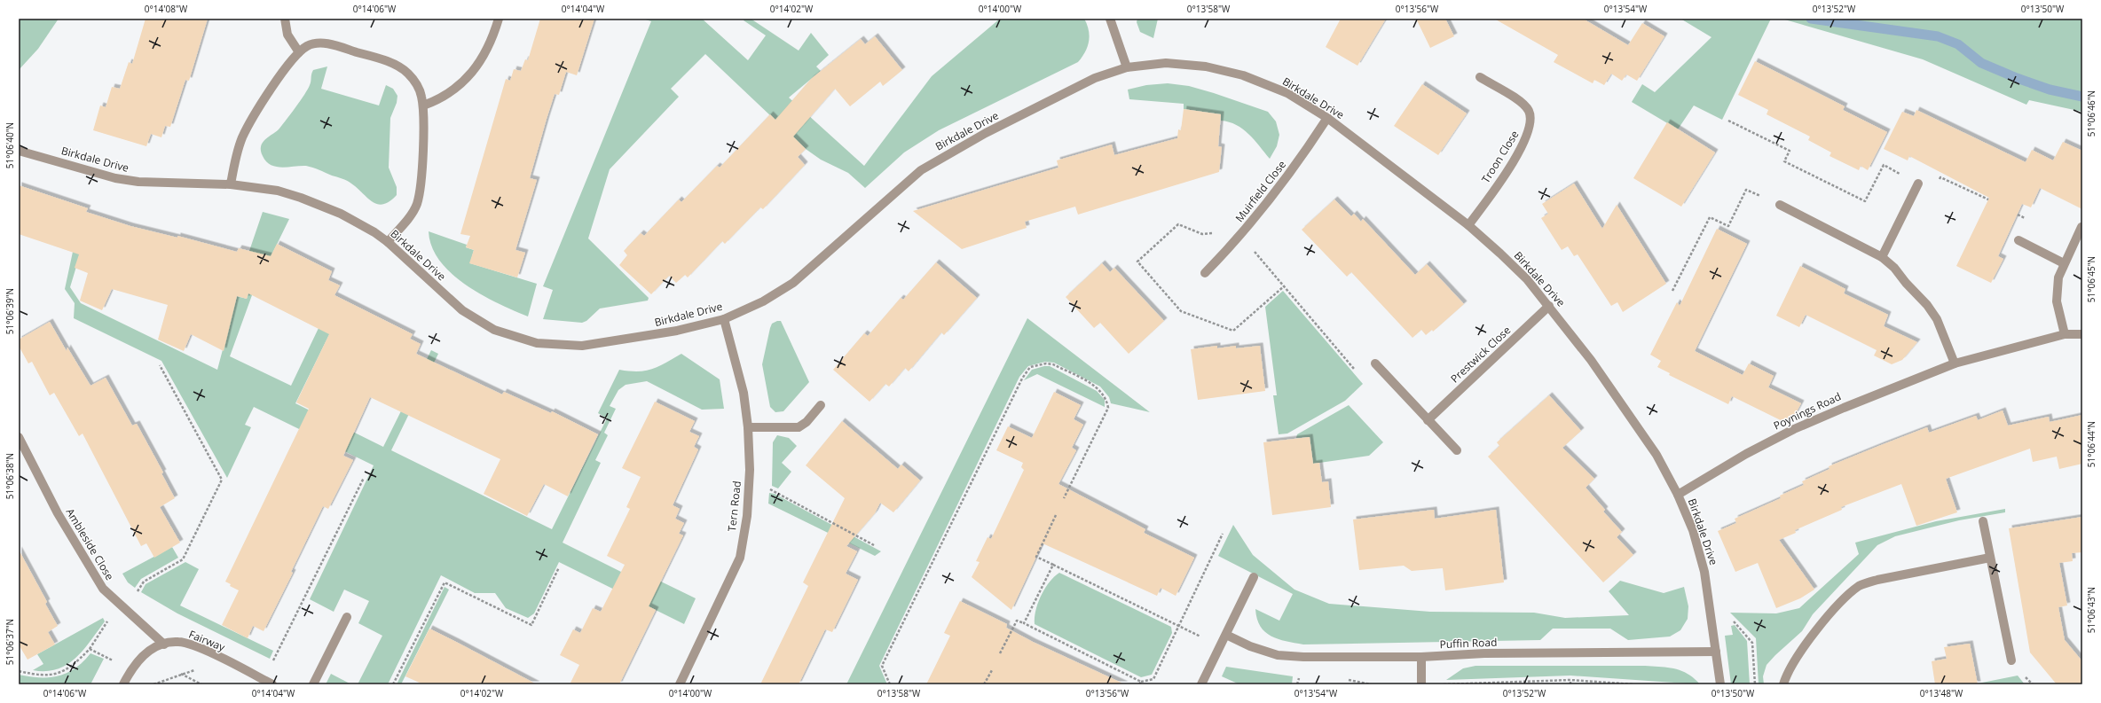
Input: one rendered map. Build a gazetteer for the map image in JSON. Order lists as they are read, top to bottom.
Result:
{
  "streets": {
    "street": [
      "Birkdale Drive",
      "Troon Close",
      "Muirfield Close",
      "Prestwick Close",
      "Poynings Road",
      "Tern Road",
      "Ambleside Close",
      "Fairway",
      "Puffin Road"
    ]
  },
  "crossings": [
    ["Birkdale Drive", "Troon Close"],
    ["Birkdale Drive", "Muirfield Close"],
    ["Birkdale Drive", "Prestwick Close"],
    ["Birkdale Drive", "Poynings Road"],
    ["Birkdale Drive", "Tern Road"],
    ["Birkdale Drive", "Puffin Road"],
    ["Ambleside Close", "Fairway"]
  ],
  "coordinates": [
    "0°14'08\"W",
    "0°14'06\"W",
    "0°14'04\"W",
    "0°14'02\"W",
    "0°14'00\"W",
    "0°13'58\"W",
    "0°13'56\"W",
    "0°13'54\"W",
    "0°13'52\"W",
    "0°13'50\"W",
    "51°06'46\"N",
    "51°06'40\"N",
    "51°06'45\"N",
    "51°06'39\"N",
    "51°06'44\"N",
    "51°06'38\"N",
    "51°06'43\"N",
    "51°06'37\"N",
    "0°13'48\"W"
  ]
}
